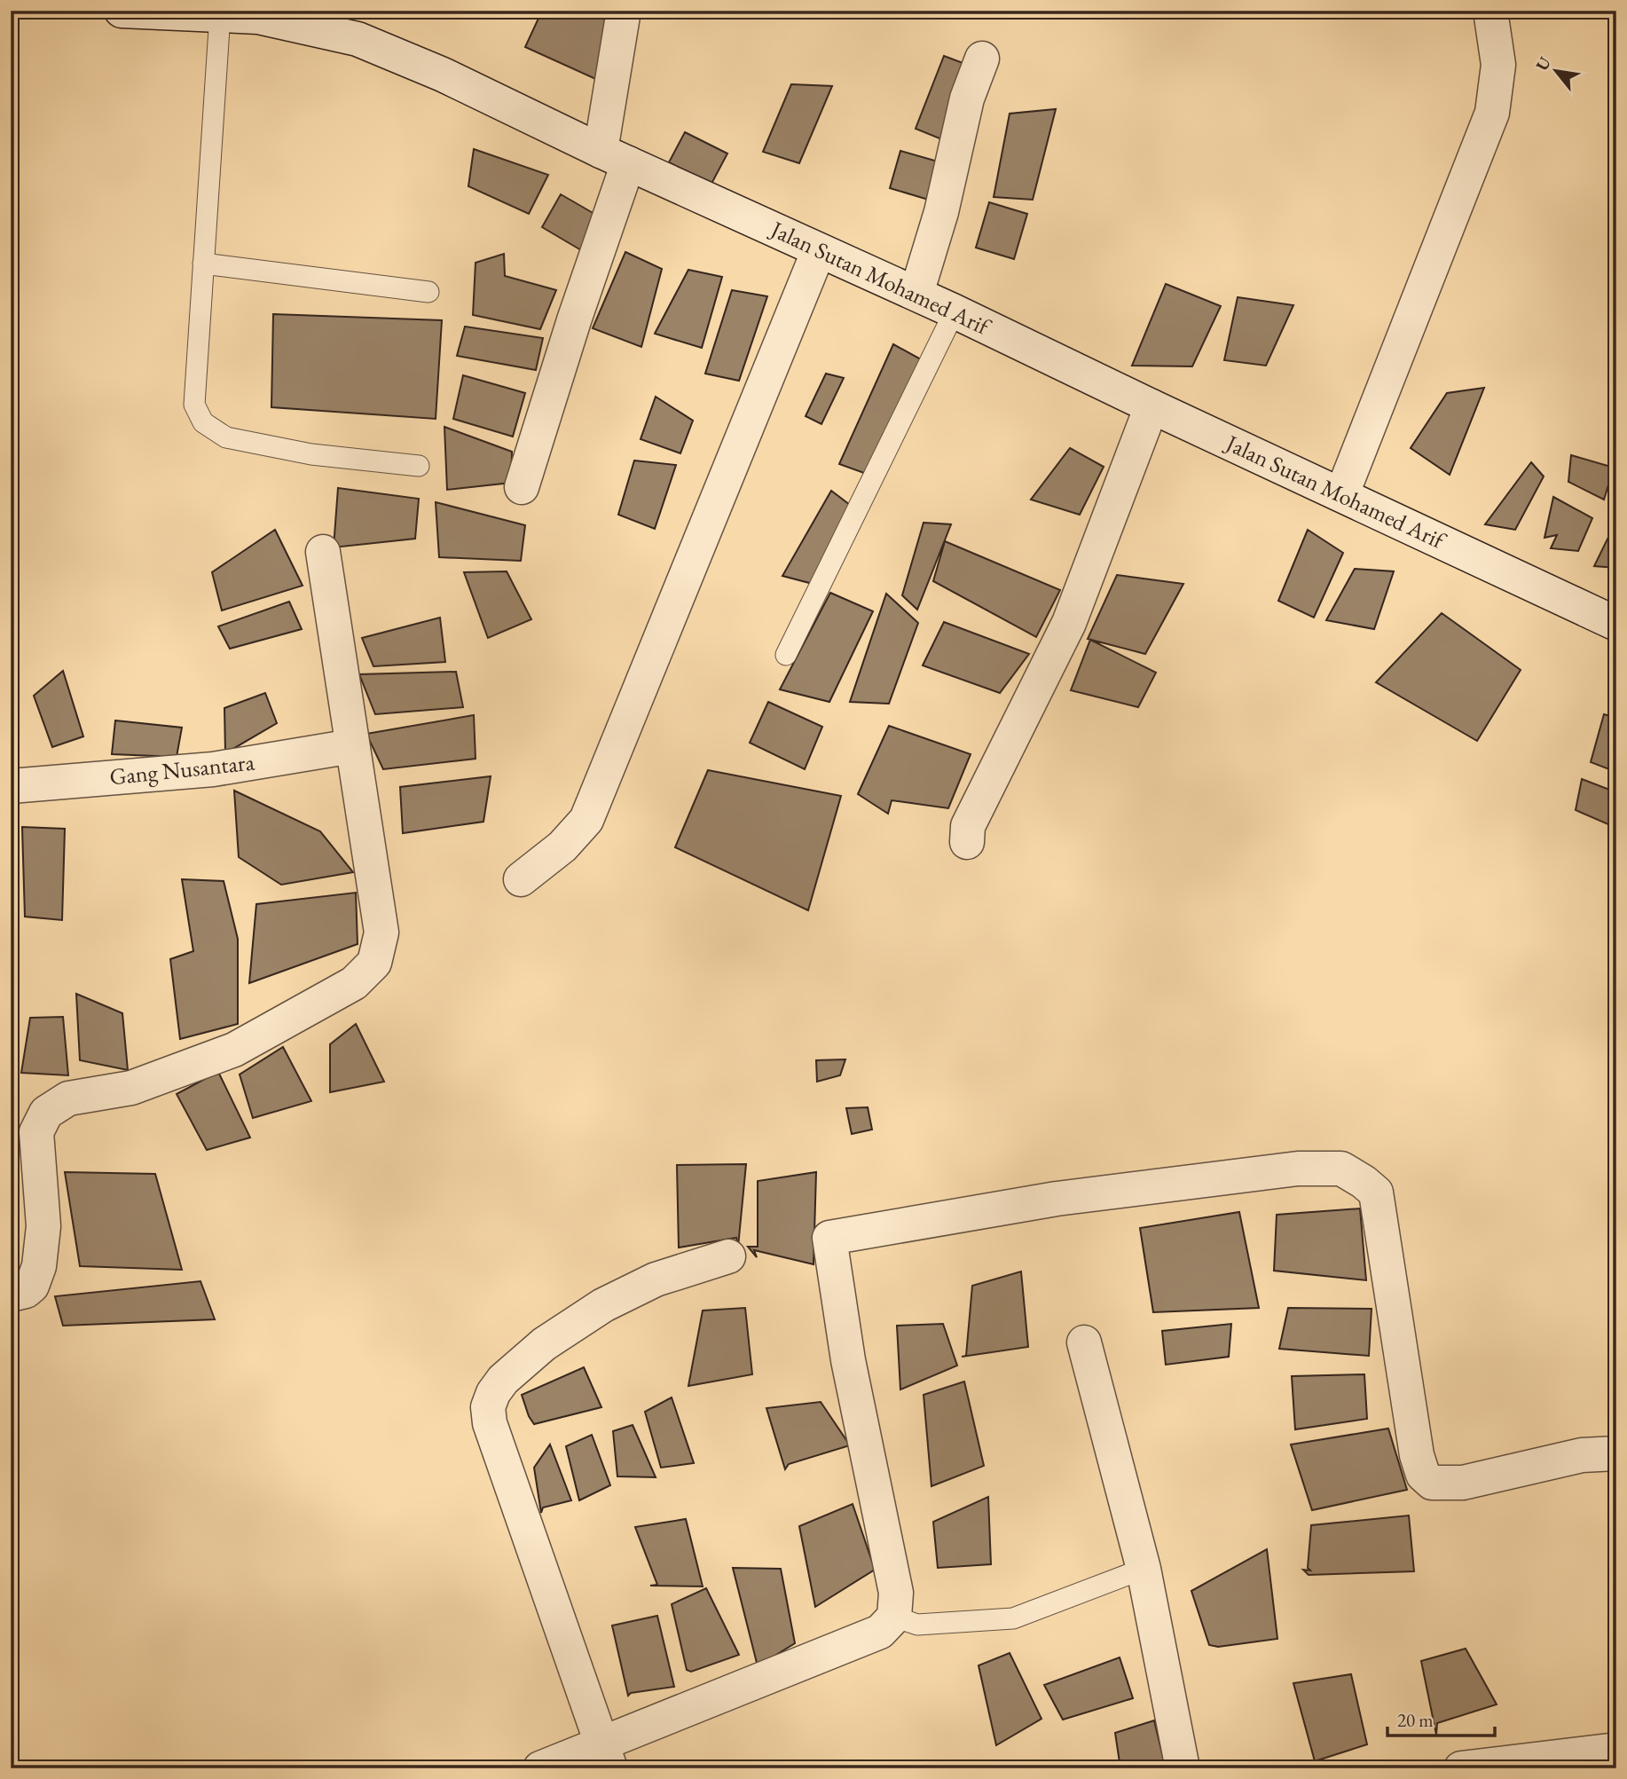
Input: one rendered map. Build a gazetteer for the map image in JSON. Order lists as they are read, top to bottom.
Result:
{
  "streets": {
    "street": ["Jalan Sutan Mohamed Arif", "Gang Nusantara"]
  },
  "scale_bar": "20 m",
  "north": "top left"
}
